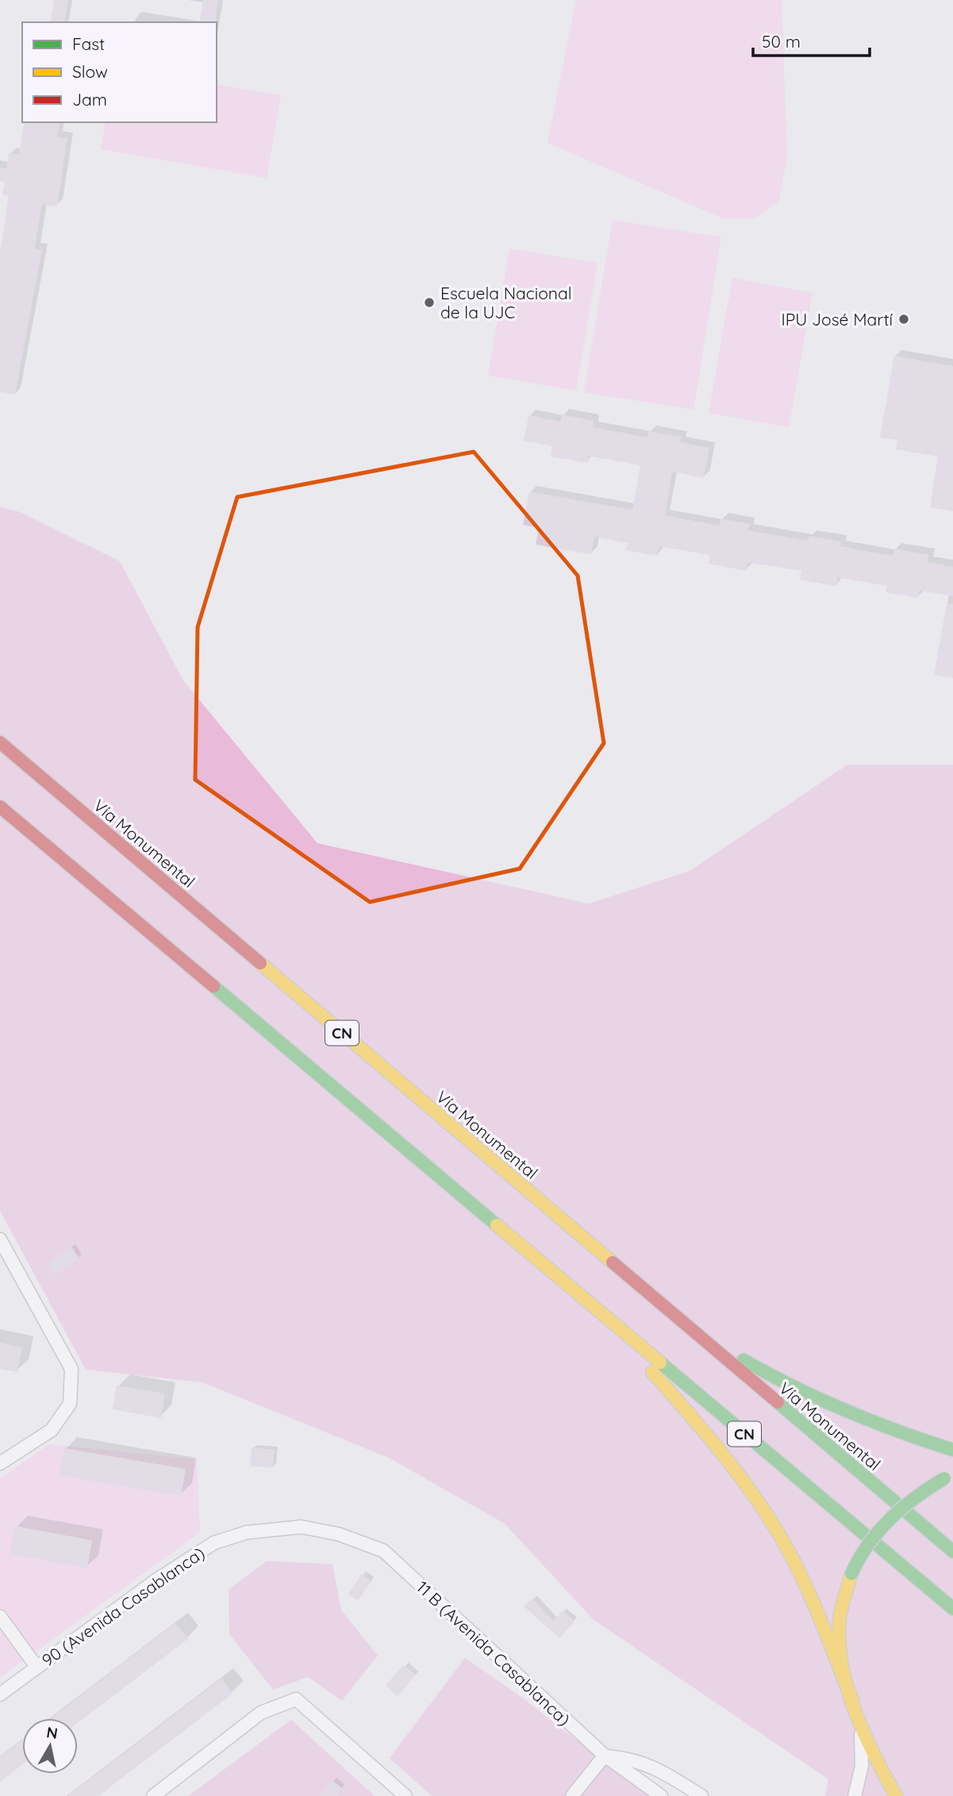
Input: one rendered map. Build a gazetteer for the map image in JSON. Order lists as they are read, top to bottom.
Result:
{
  "streets": {
    "main road": ["Vía Monumental", "CN"],
    "street": ["90 (Avenida Casablanca)", "11 B (Avenida Casablanca)"]
  },
  "crossings": [
    ["90 (Avenida Casablanca)", "11 B (Avenida Casablanca)"]
  ],
  "places": ["Escuela Nacional de la UJC", "IPU José Martí"],
  "legend": ["Fast", "Slow", "Jam"],
  "scale_bar": "50 m",
  "north": "top"
}
